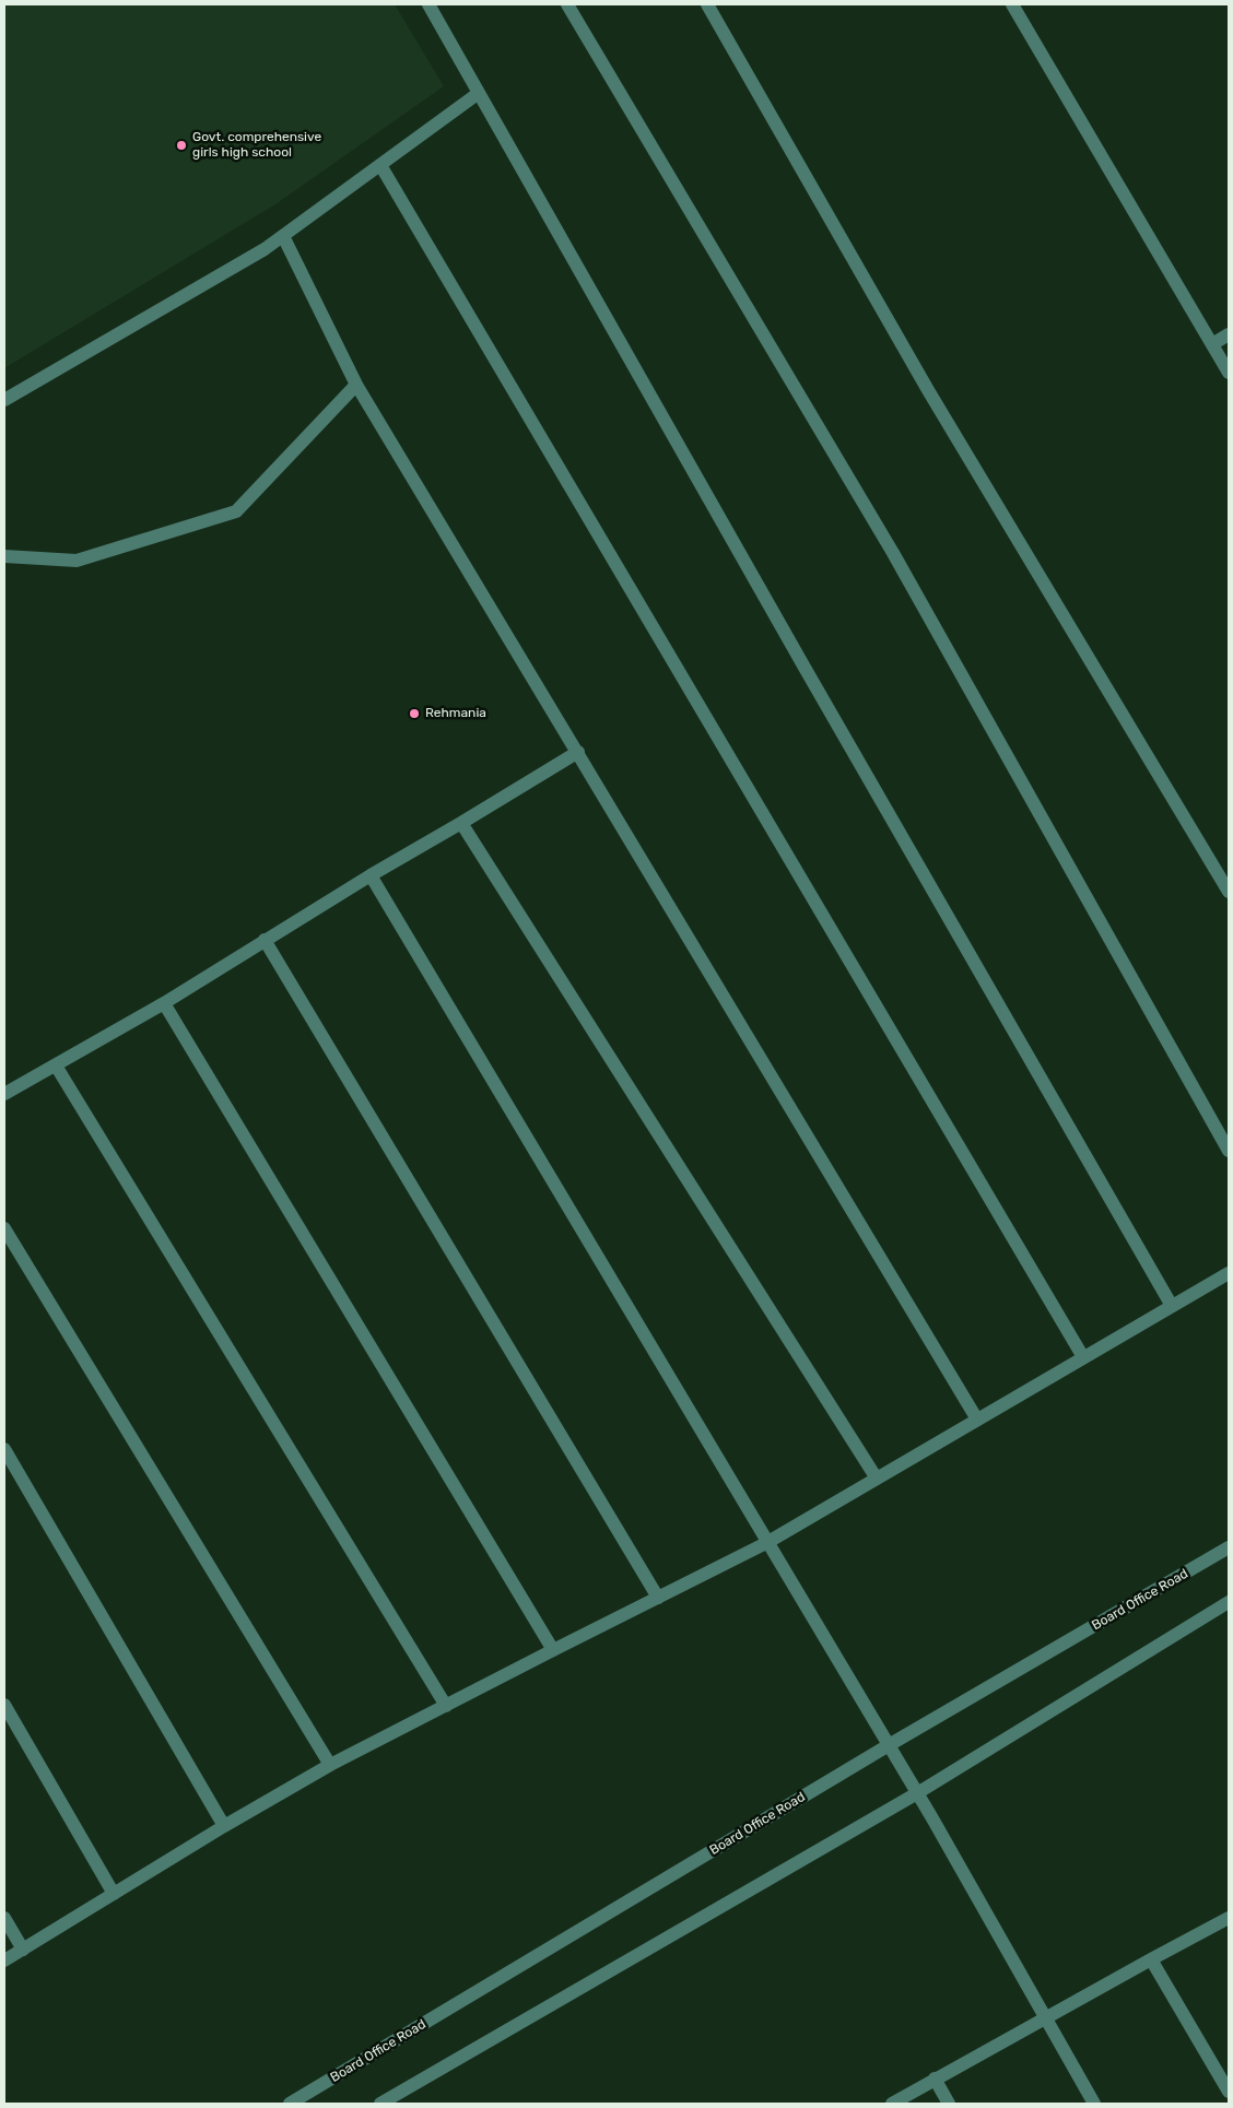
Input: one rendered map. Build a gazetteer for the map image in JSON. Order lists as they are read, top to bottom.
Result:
{
  "streets": {
    "street": ["Board Office Road"]
  },
  "places": ["Govt. comprehensive girls high school", "Rehmania"]
}
